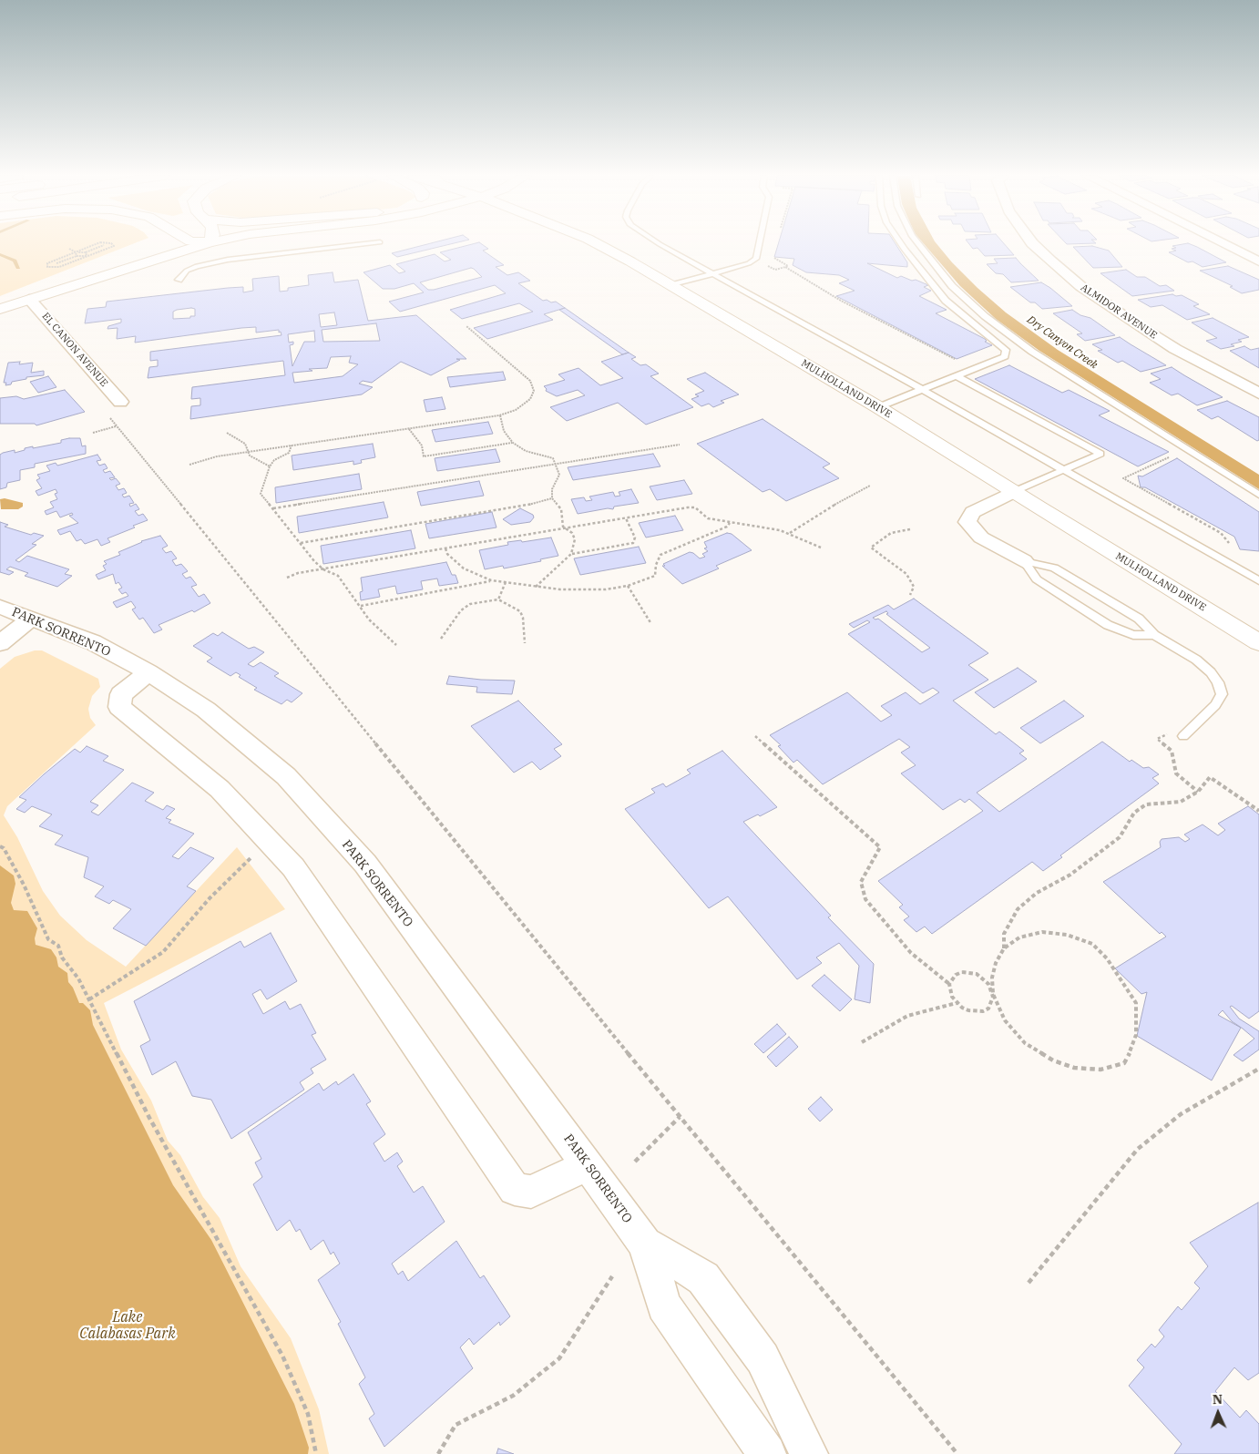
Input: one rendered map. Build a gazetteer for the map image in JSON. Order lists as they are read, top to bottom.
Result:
{
  "streets": {
    "main road": ["MULHOLLAND DRIVE"],
    "street": ["ALMIDOR AVENUE", "EL CANON AVENUE", "PARK SORRENTO"]
  },
  "water": ["Dry Canyon Creek"],
  "parks": ["Lake Calabasas Park"],
  "north": "top"
}
